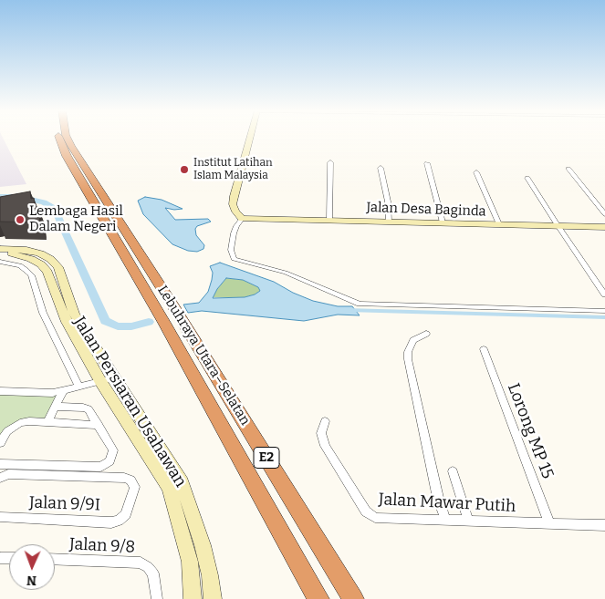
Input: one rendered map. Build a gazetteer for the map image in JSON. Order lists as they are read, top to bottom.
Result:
{
  "streets": {
    "highway": ["Lebuhraya Utara–Selatan", "E2"],
    "street": [
      "Jalan Desa Baginda",
      "Jalan Persiaran Usahawan",
      "Lorong MP 15",
      "Jalan Mawar Putih",
      "Jalan 9/9I",
      "Jalan 9/8"
    ]
  },
  "crossings": [
    ["Lorong MP 15", "Jalan Mawar Putih"]
  ],
  "places": ["Institut Latihan Islam Malaysia", "Lembaga Hasil Dalam Negeri"],
  "north": "bottom"
}
